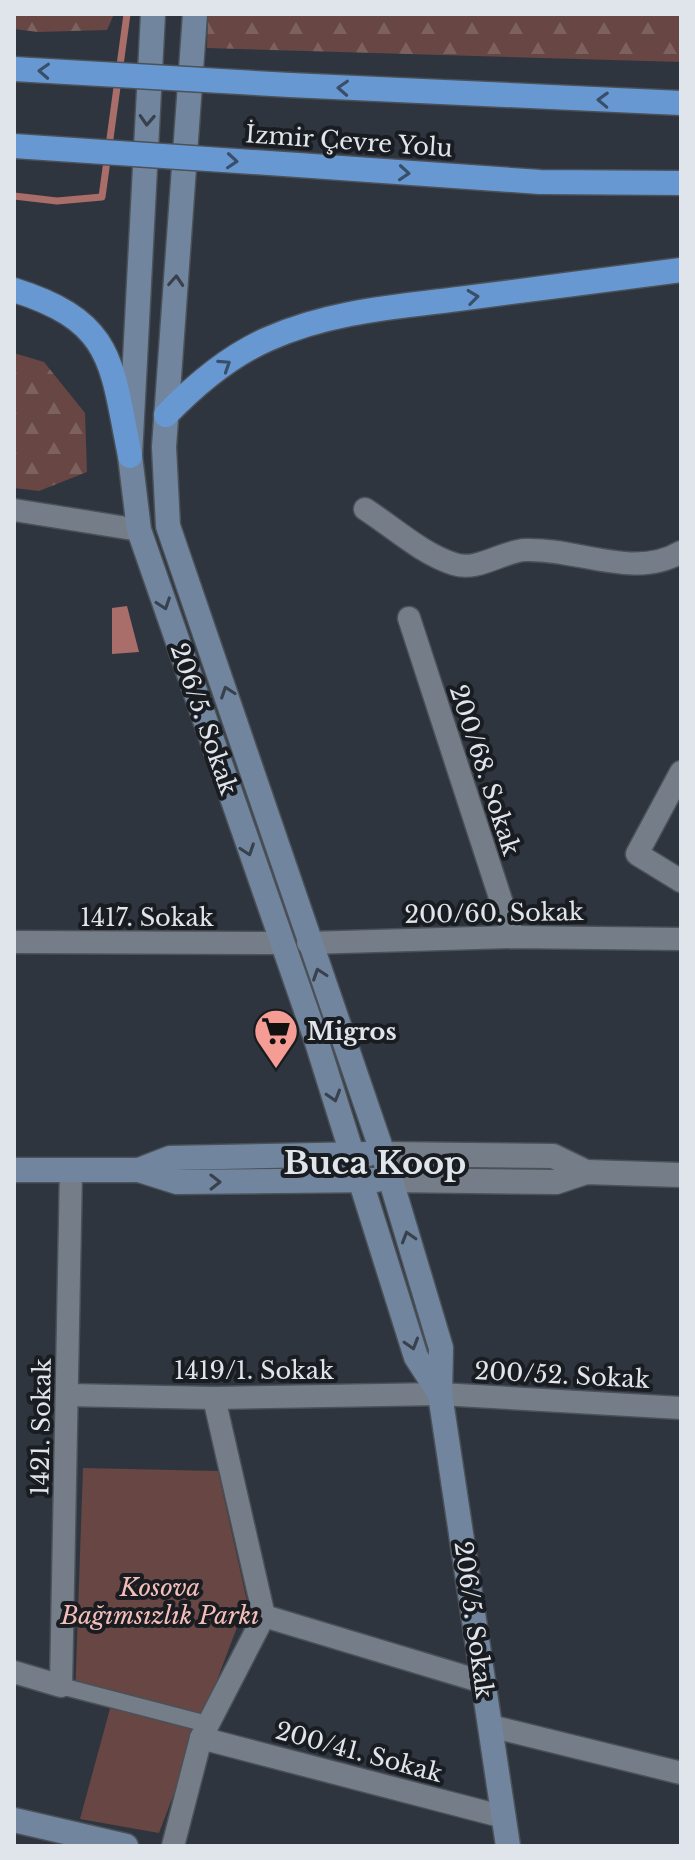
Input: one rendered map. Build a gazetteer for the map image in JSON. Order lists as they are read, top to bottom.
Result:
{
  "streets": {
    "highway": ["İzmir Çevre Yolu"],
    "main road": ["206/5. Sokak"],
    "street": [
      "200/68. Sokak",
      "200/60. Sokak",
      "1417. Sokak",
      "1419/1. Sokak",
      "200/52. Sokak",
      "1421. Sokak",
      "200/41. Sokak"
    ]
  },
  "crossings": [
    ["206/5. Sokak", "200/60. Sokak"],
    ["206/5. Sokak", "1417. Sokak"],
    ["206/5. Sokak", "1419/1. Sokak"],
    ["206/5. Sokak", "200/52. Sokak"],
    ["206/5. Sokak", "200/41. Sokak"],
    ["200/68. Sokak", "200/60. Sokak"],
    ["1419/1. Sokak", "200/52. Sokak"],
    ["1419/1. Sokak", "1421. Sokak"]
  ],
  "districts": ["Buca Koop"],
  "parks": ["Kosova Bağımsızlık Parkı"],
  "places": {
    "supermarket": ["Migros"]
  }
}
